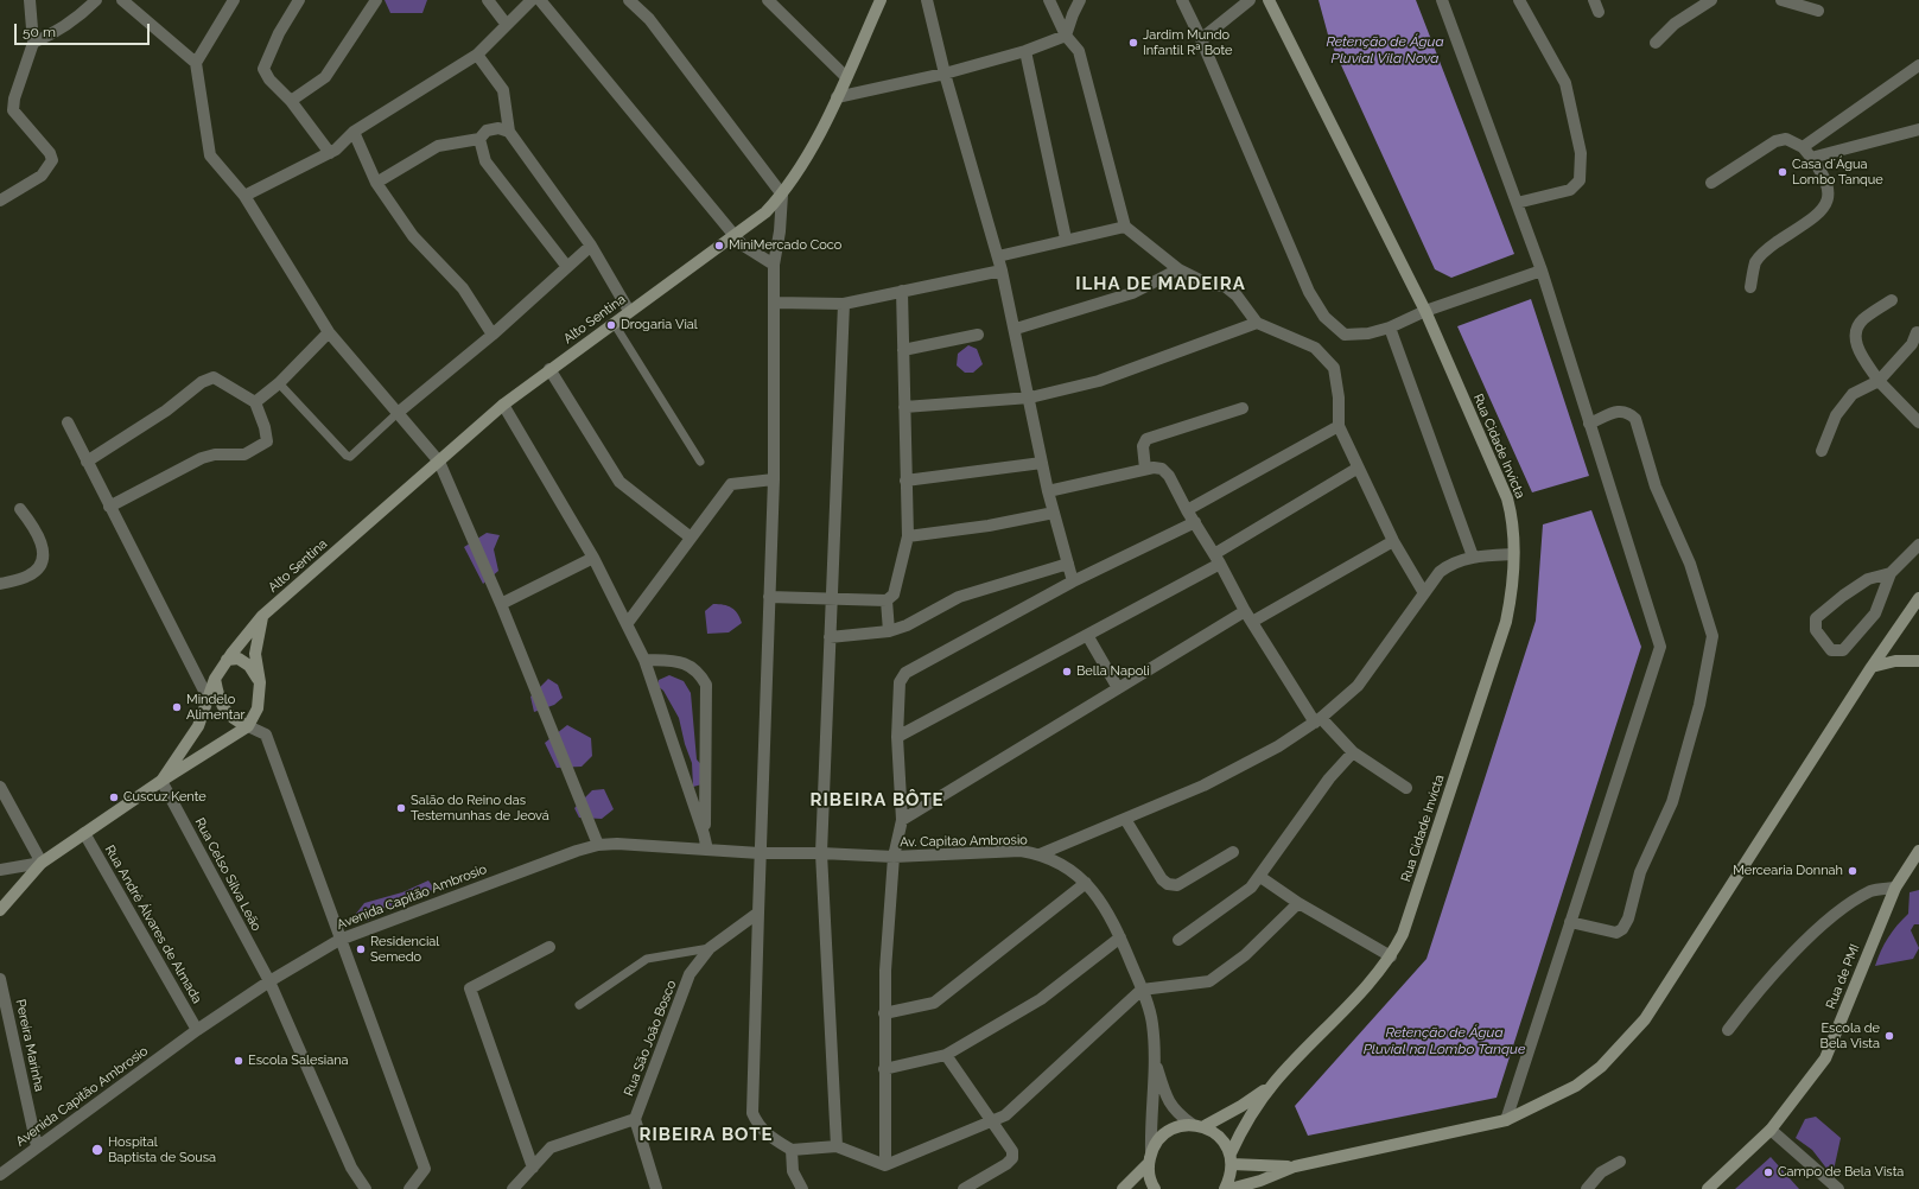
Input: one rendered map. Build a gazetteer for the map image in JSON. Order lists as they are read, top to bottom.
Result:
{
  "streets": {
    "main road": ["Alto Sentina", "Rua Cidade Invicta", "Rua de PMI"],
    "street": [
      "Av. Capitao Ambrosio",
      "Rua Celso Silva Leão",
      "Avenida Capitão Ambrosio",
      "Rua André Álvares de Almada",
      "Rua São João Bosco",
      "Pereira Marinha"
    ]
  },
  "crossings": [
    ["Alto Sentina", "Rua Celso Silva Leão"],
    ["Alto Sentina", "Rua André Álvares de Almada"],
    ["Av. Capitao Ambrosio", "Avenida Capitão Ambrosio"],
    ["Rua Celso Silva Leão", "Avenida Capitão Ambrosio"],
    ["Avenida Capitão Ambrosio", "Rua André Álvares de Almada"],
    ["Avenida Capitão Ambrosio", "Pereira Marinha"]
  ],
  "districts": ["ILHA DE MADEIRA", "RIBEIRA BÔTE", "RIBEIRA BOTE"],
  "water": ["Retenção de Água Pluvial Vila Nova", "Retenção de Água Pluvial na Lombo Tanque"],
  "places": [
    "Jardim Mundo Infantil Rª Bote",
    "Casa d´Água Lombo Tanque",
    "MiniMercado Coco",
    "Drogaria Vial",
    "Bella Napoli",
    "Mindelo Alimentar",
    "Cuscuz Kente",
    "Salão do Reino das Testemunhas de Jeová",
    "Mercearia Donnah",
    "Residencial Semedo",
    "Escola de Bela Vista",
    "Escola Salesiana",
    "Hospital Baptista de Sousa",
    "Campo de Bela Vista"
  ],
  "scale_bar": "50 m"
}
